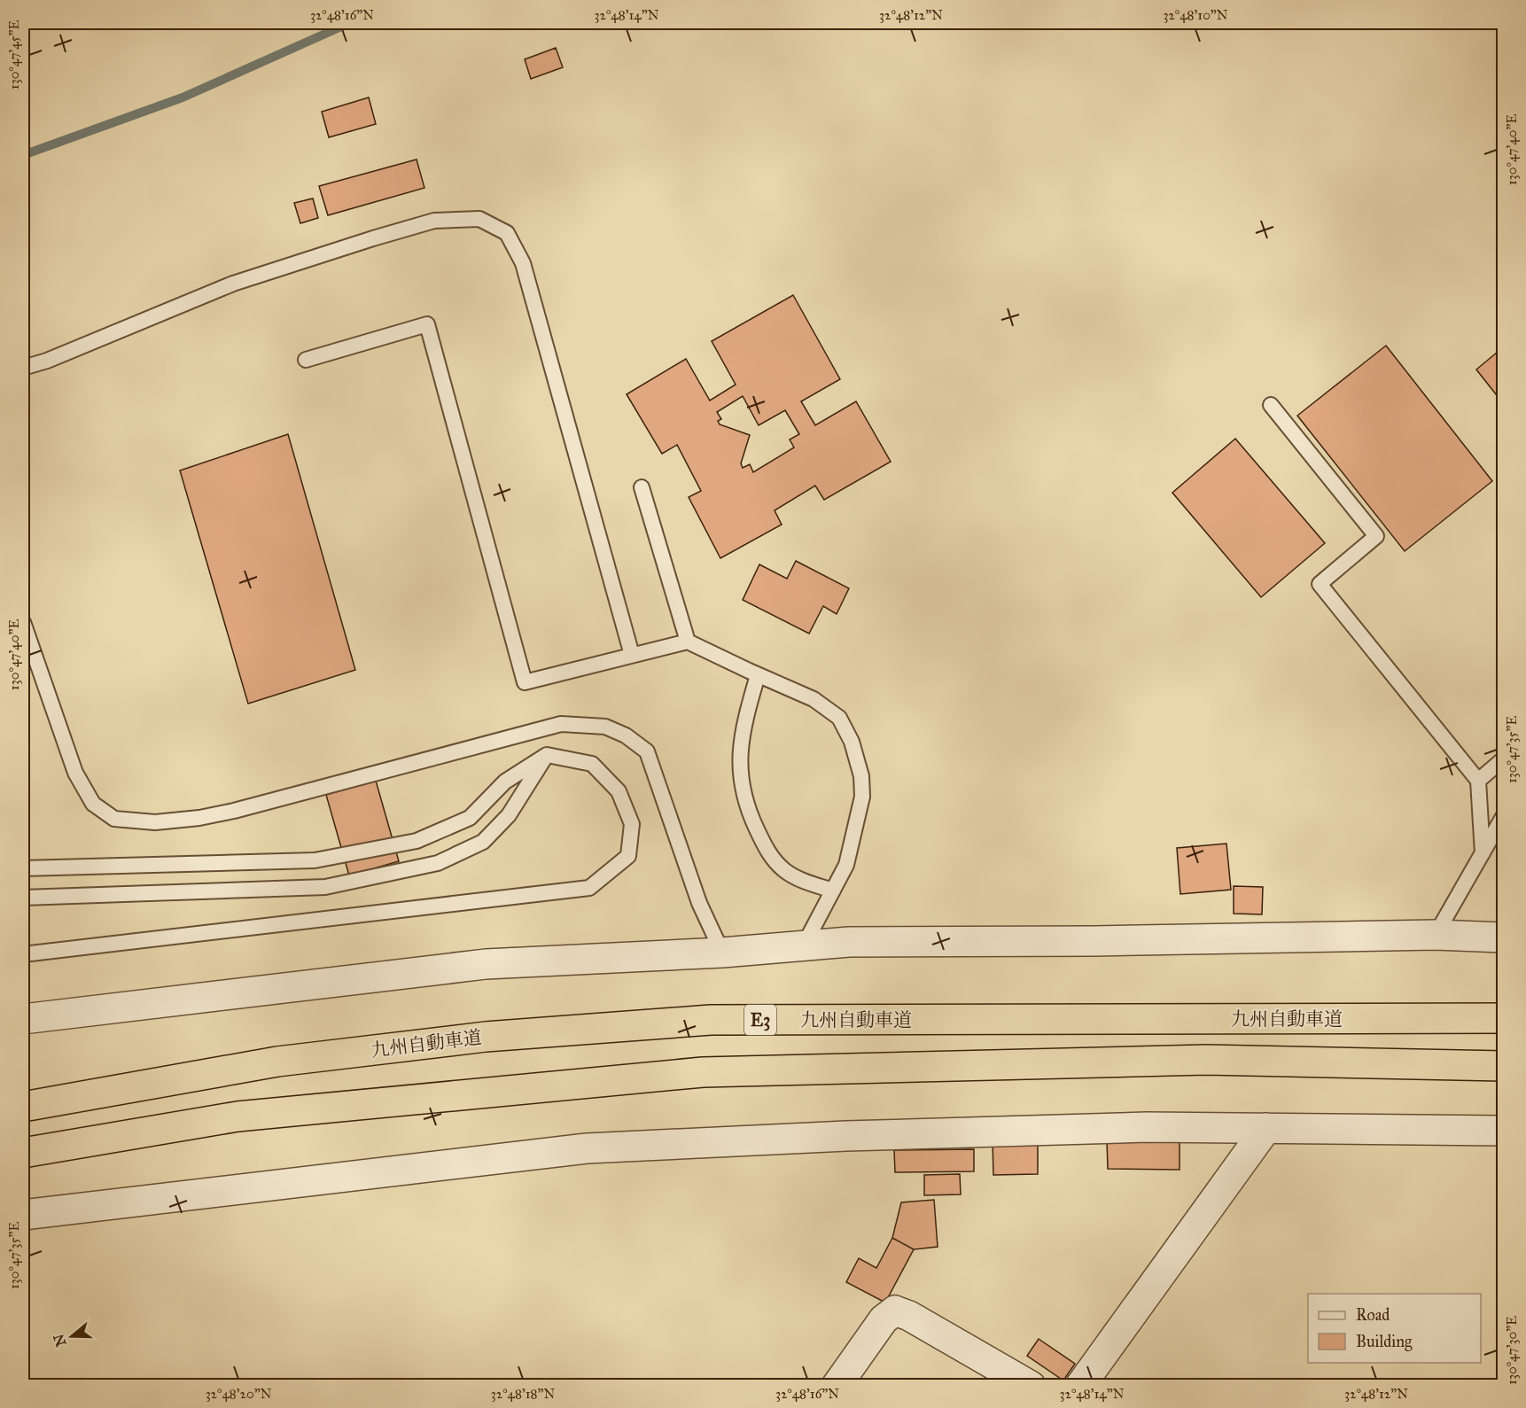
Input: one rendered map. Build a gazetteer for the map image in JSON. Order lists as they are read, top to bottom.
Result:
{
  "streets": {
    "highway": ["九州自動車道", "E3"]
  },
  "legend": ["Road", "Building"],
  "north": "left",
  "coordinates": [
    "32°48'16\"N",
    "32°48'14\"N",
    "32°48'12\"N",
    "32°48'10\"N",
    "130°47'45\"E",
    "130°47'40\"E",
    "130°47'35\"E",
    "130°47'30\"E",
    "32°48'20\"N",
    "32°48'18\"N"
  ]
}
